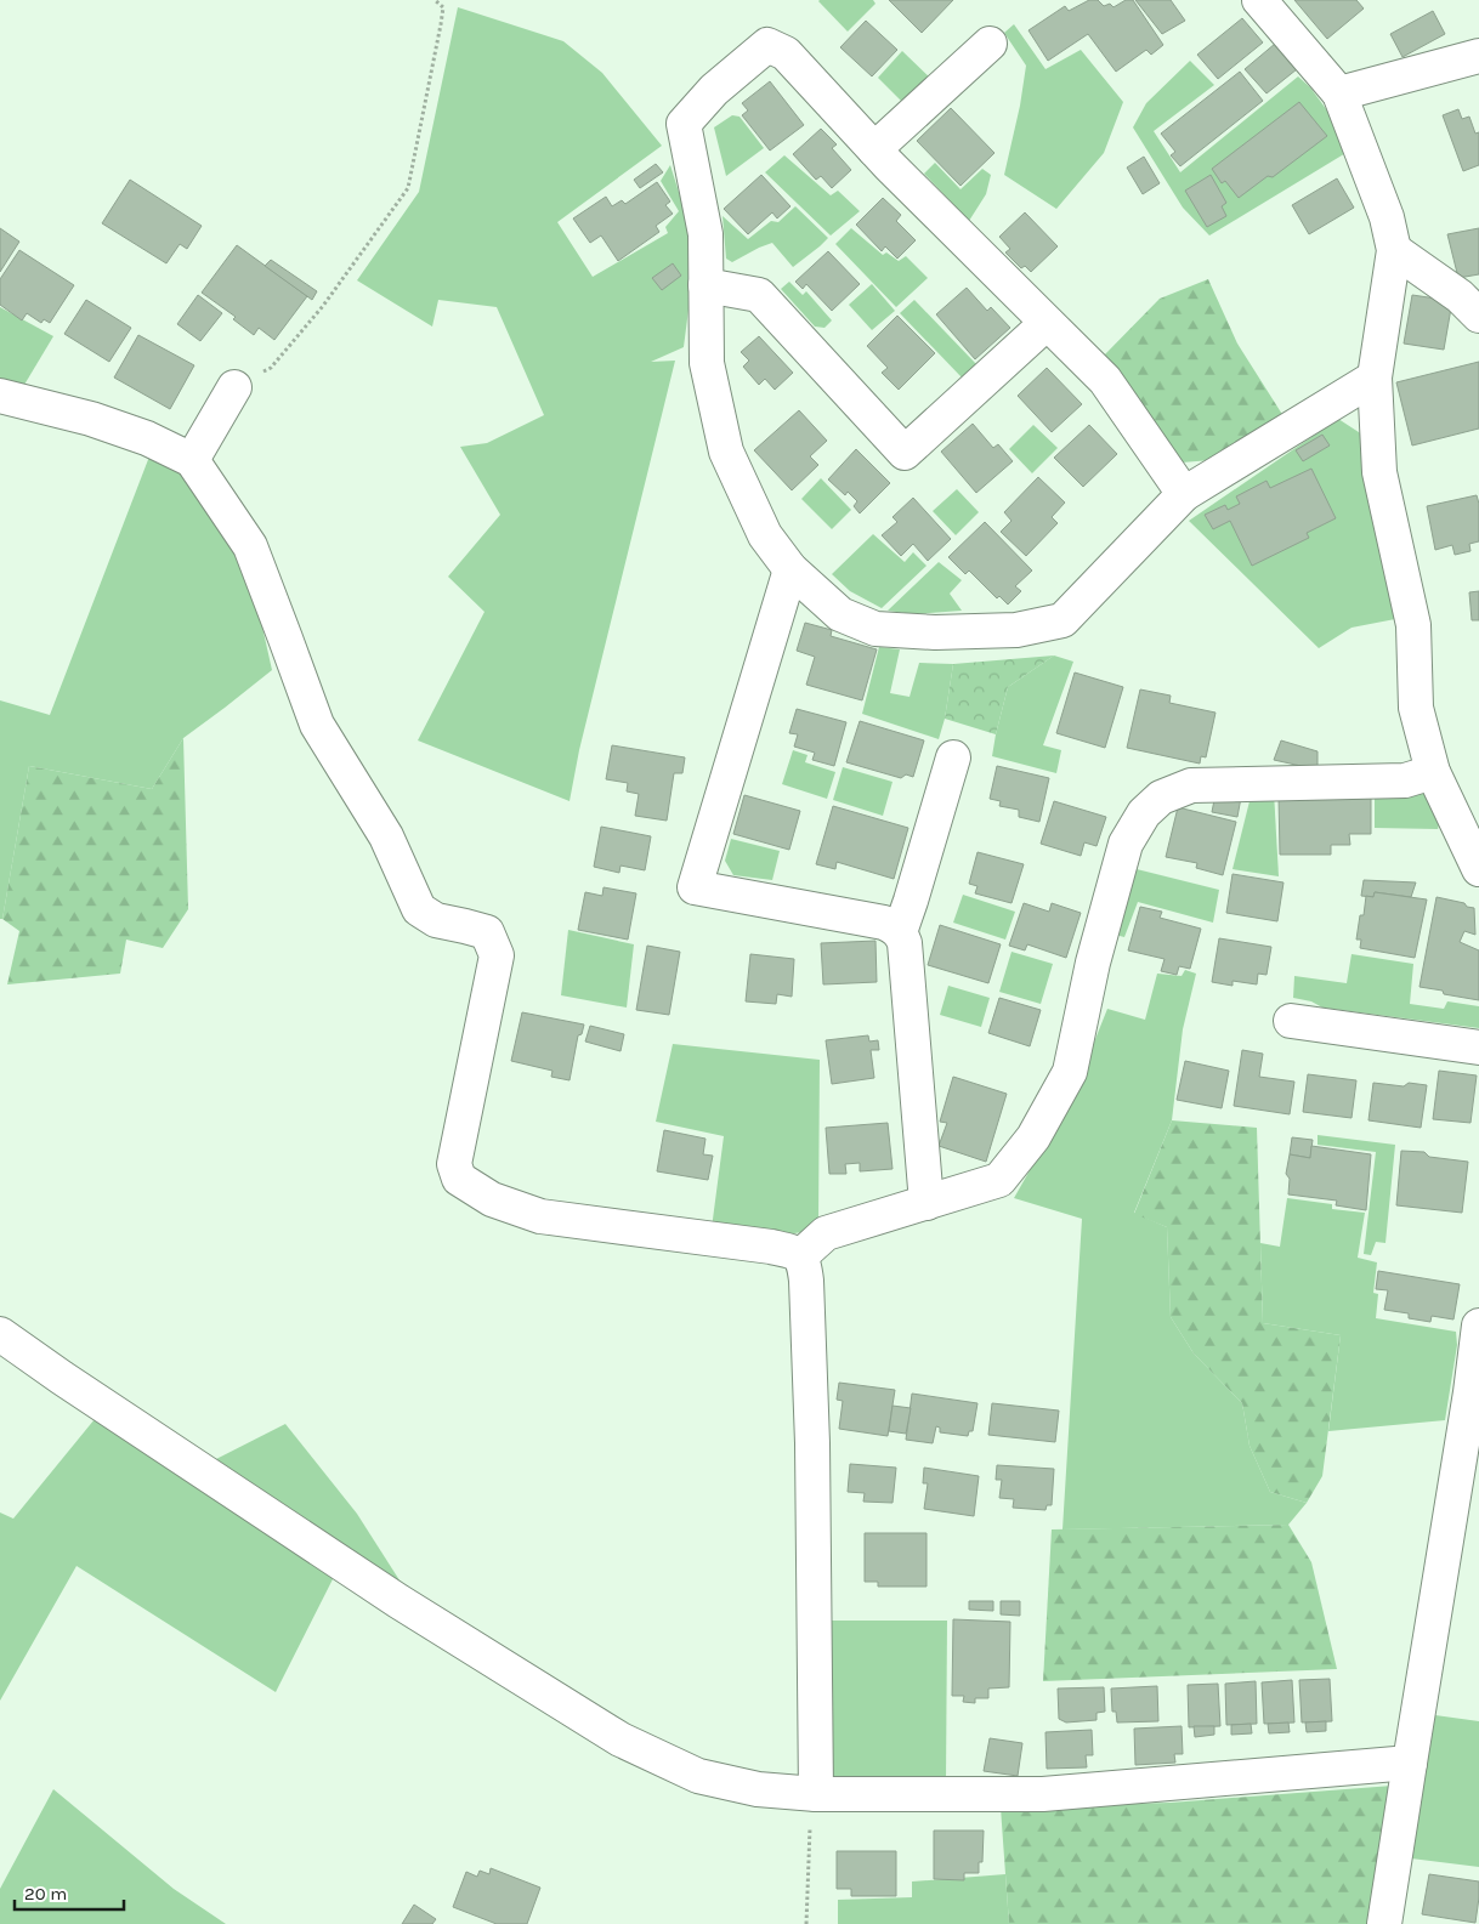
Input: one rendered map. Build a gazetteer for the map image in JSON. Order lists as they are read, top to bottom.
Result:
{
  "scale_bar": "20 m"
}
